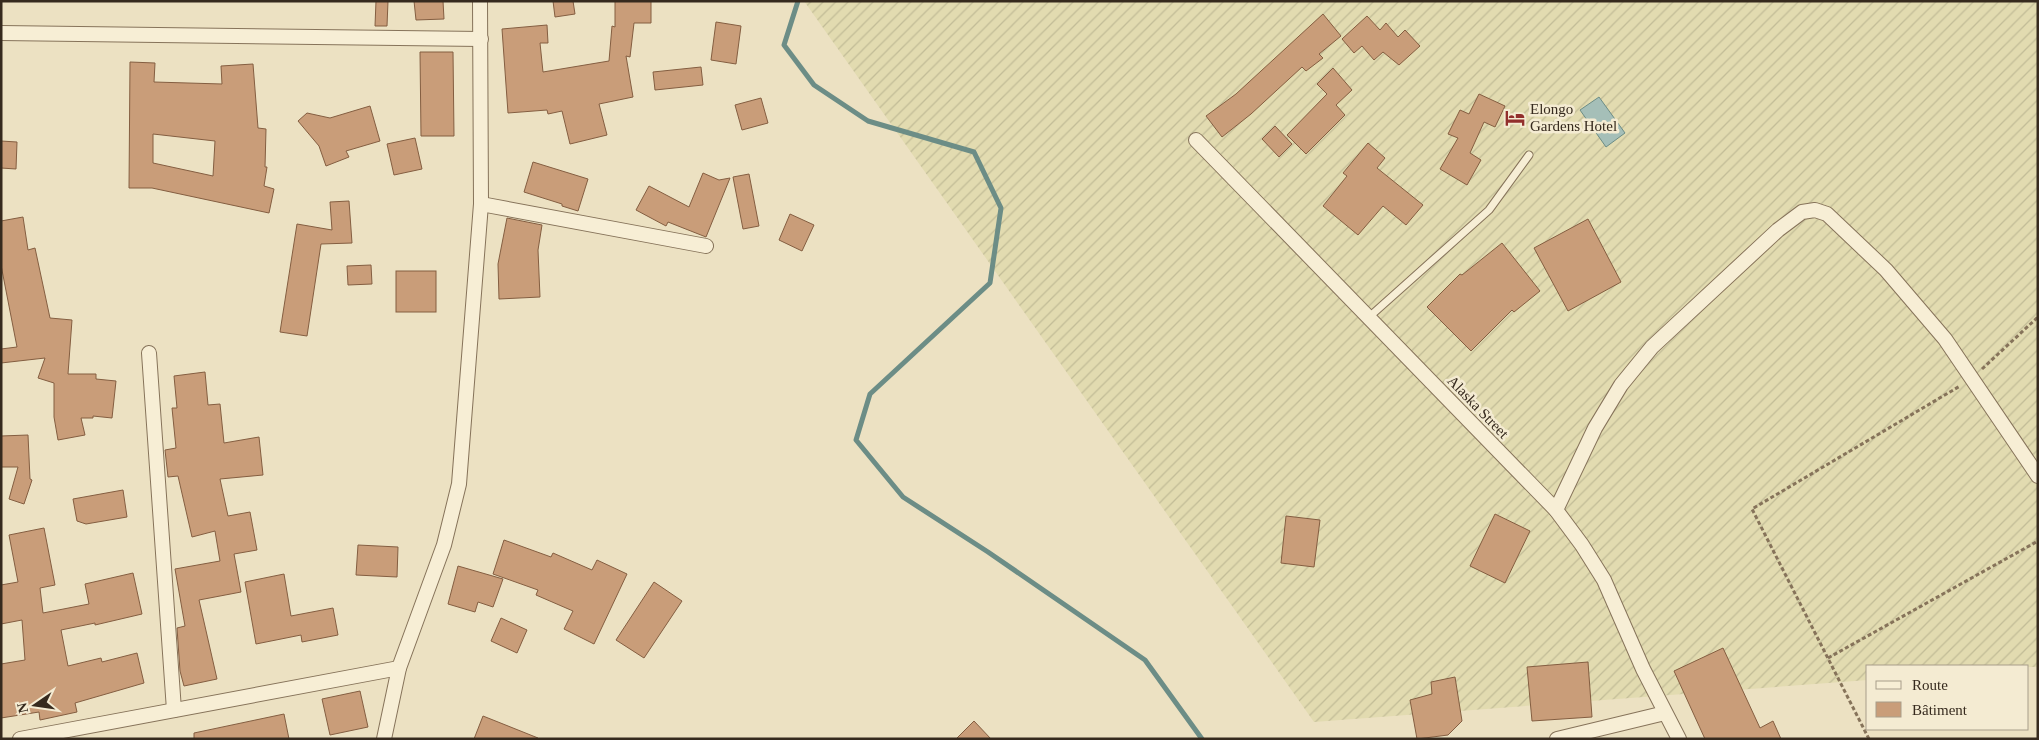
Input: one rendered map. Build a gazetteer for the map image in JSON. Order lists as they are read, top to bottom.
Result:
{
  "streets": {
    "street": ["Alaska Street"]
  },
  "places": {
    "hotel": ["Elongo Gardens Hotel"]
  },
  "legend": ["Route", "Bâtiment"],
  "north": "left"
}
